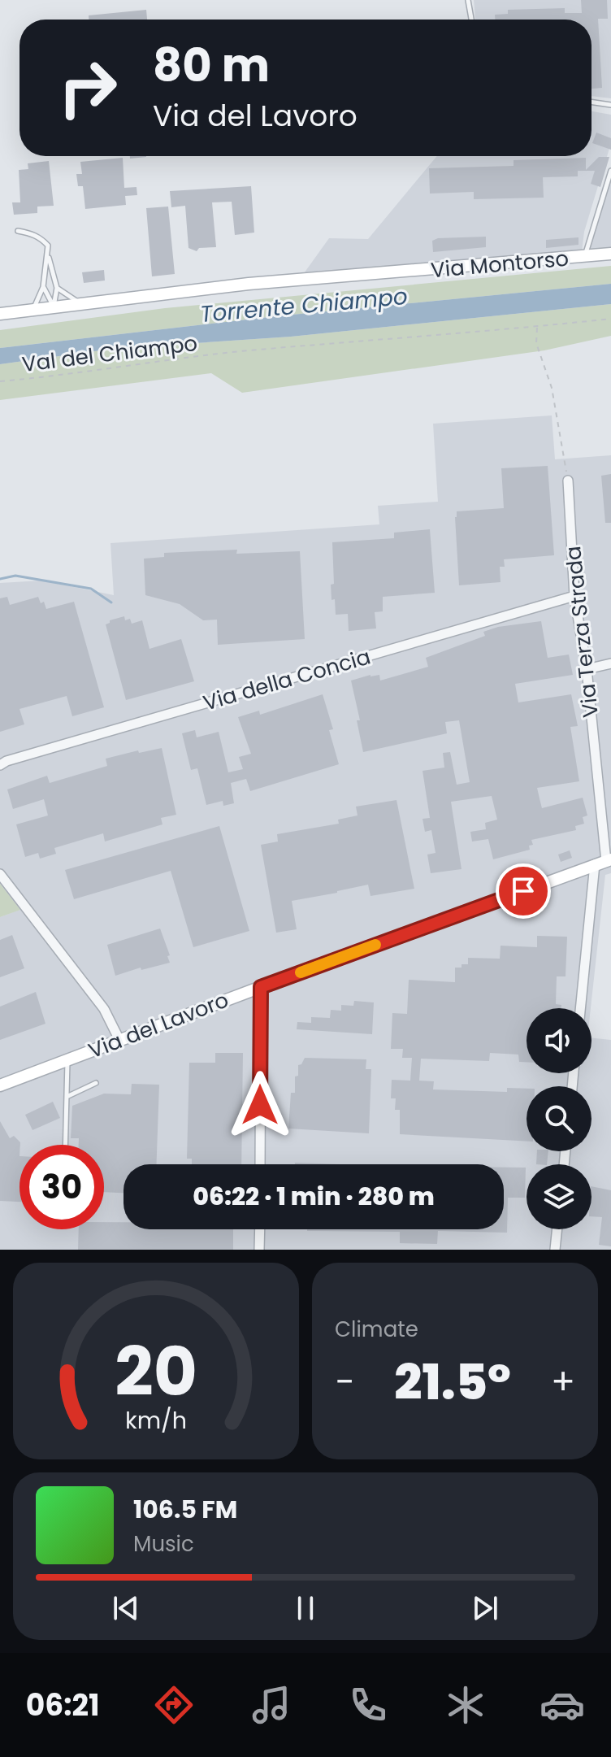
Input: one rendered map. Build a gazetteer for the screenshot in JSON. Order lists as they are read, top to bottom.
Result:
{
  "streets": {
    "street": [
      "Via Montorso",
      "Via Terza Strada",
      "Via della Concia",
      "Via del Lavoro"
    ],
    "path": ["Val del Chiampo"]
  },
  "crossings": [
    ["Via Terza Strada", "Via della Concia"],
    ["Via Terza Strada", "Via del Lavoro"]
  ],
  "water": ["Torrente Chiampo"],
  "page": {
    "turn": ["80 m", "Via del Lavoro"],
    "limit": "30",
    "trip": "06:22 · 1 min · 280 m",
    "tile": "Climate",
    "heat": ["−", "21.5°", "+"],
    "song": ["106.5 FM", "Music"],
    "tabs": "06:21",
    "gauge": ["20", "km/h"]
  }
}
